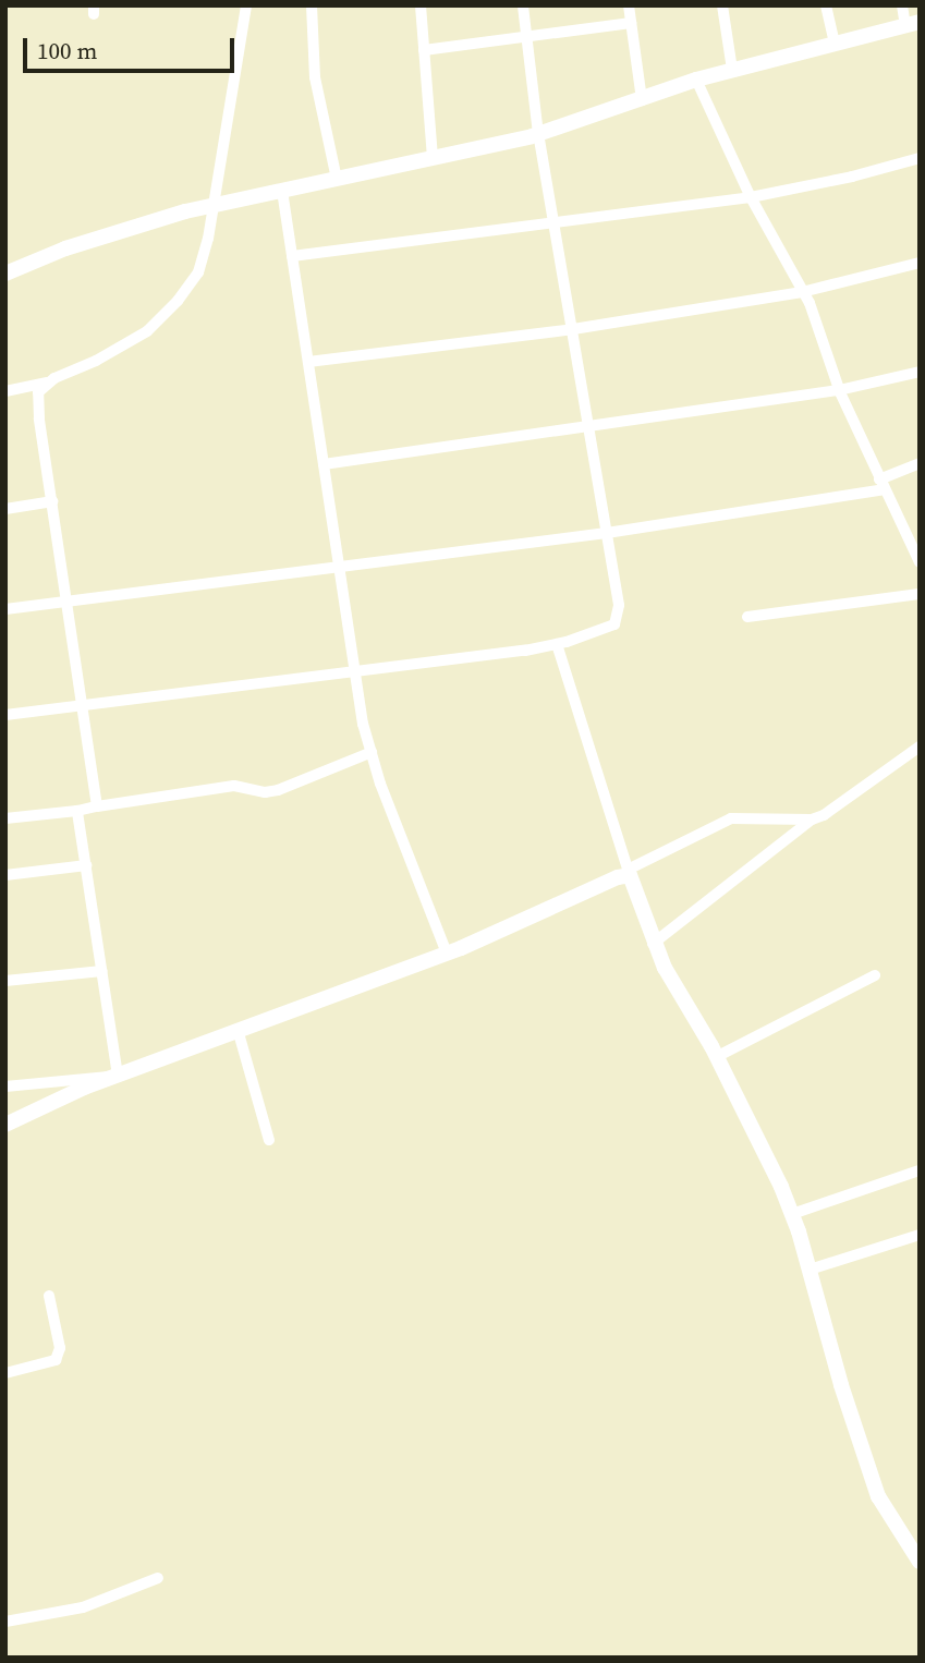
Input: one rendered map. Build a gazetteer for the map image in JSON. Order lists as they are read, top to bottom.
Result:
{
  "scale_bar": "100 m"
}
